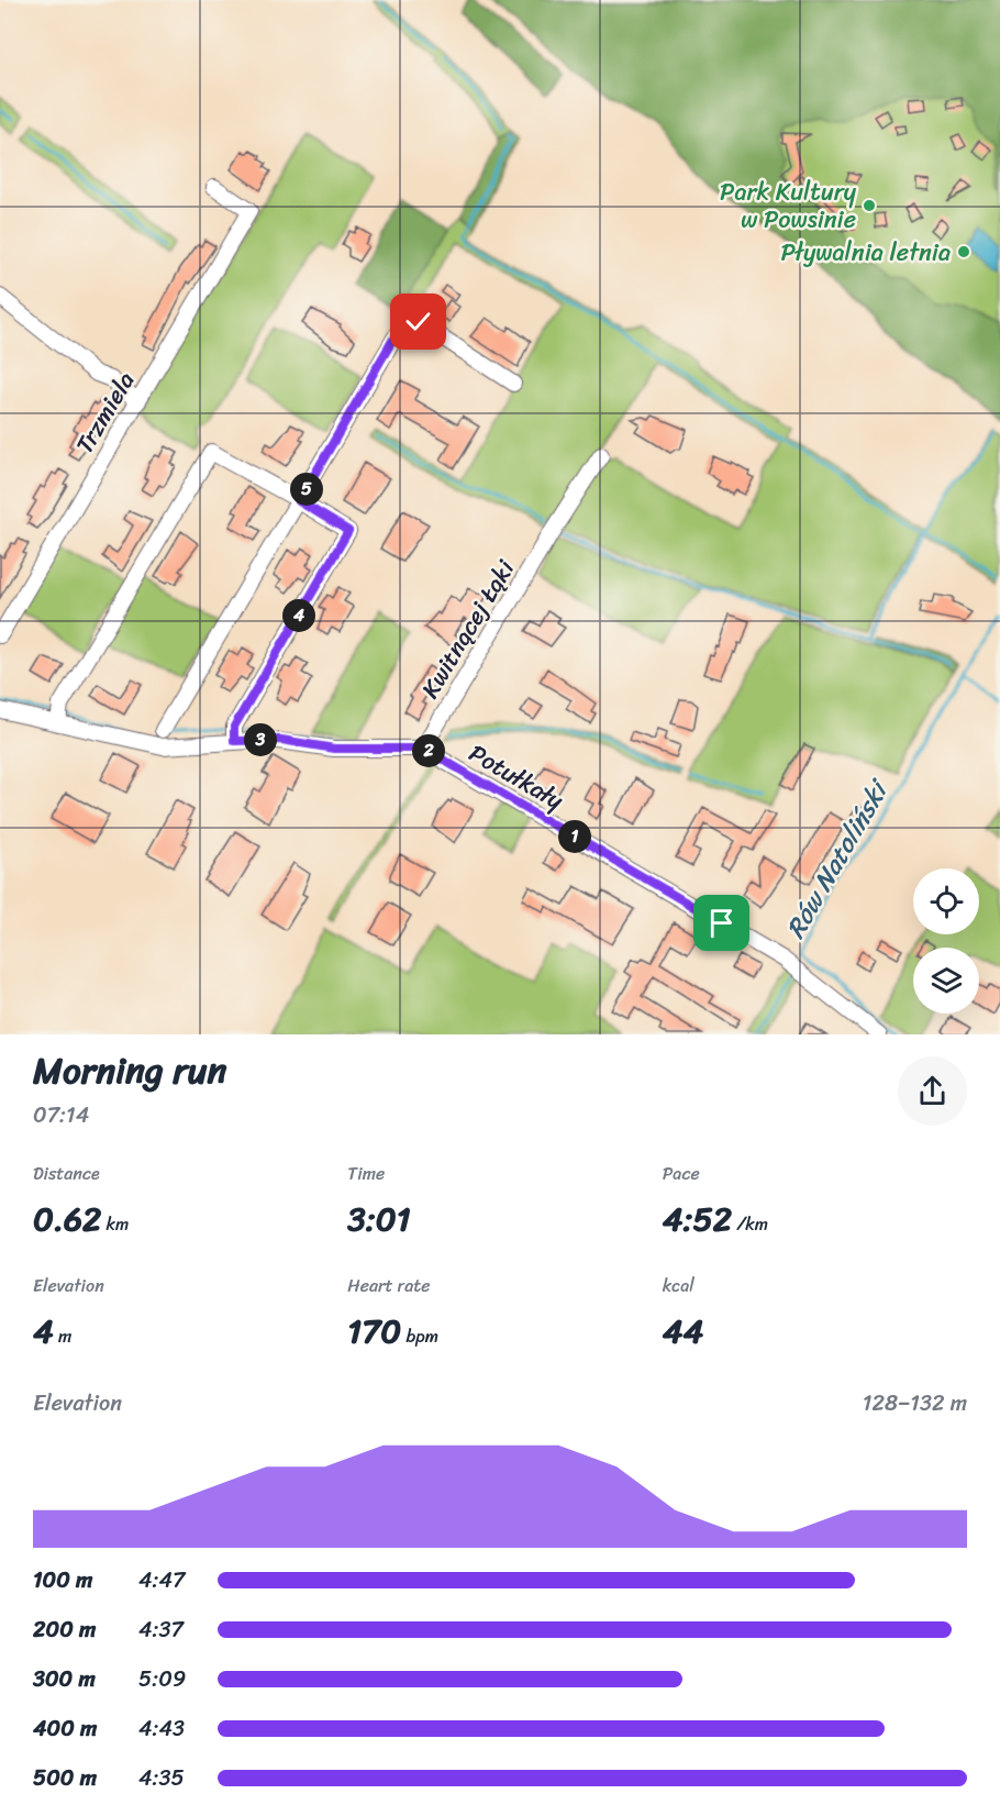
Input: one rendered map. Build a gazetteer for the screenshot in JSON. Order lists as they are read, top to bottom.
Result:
{
  "streets": {
    "street": ["Trzmiela", "Kwitnącej Łąki", "Potułkały"]
  },
  "crossings": [
    ["Kwitnącej Łąki", "Potułkały"]
  ],
  "water": ["Rów Natoliński"],
  "places": ["Park Kultury w Powsinie", "Pływalnia letnia"],
  "page": {
    "pins": [
      "5",
      "4",
      "3",
      "2",
      "1"
    ],
    "heading": ["Morning run", "07:14"],
    "stats": [
      ["Distance", "0.62 km"],
      ["Time", "3:01"],
      ["Pace", "4:52 /km"],
      ["Elevation", "4 m"],
      ["Heart rate", "170 bpm"],
      ["kcal", "44"]
    ],
    "chart": ["Elevation", "128–132 m"],
    "list": [
      {
        "name": "100 m",
        "note": "4:47"
      },
      {
        "name": "200 m",
        "note": "4:37"
      },
      {
        "name": "300 m",
        "note": "5:09"
      },
      {
        "name": "400 m",
        "note": "4:43"
      },
      {
        "name": "500 m",
        "note": "4:35"
      }
    ]
  }
}
